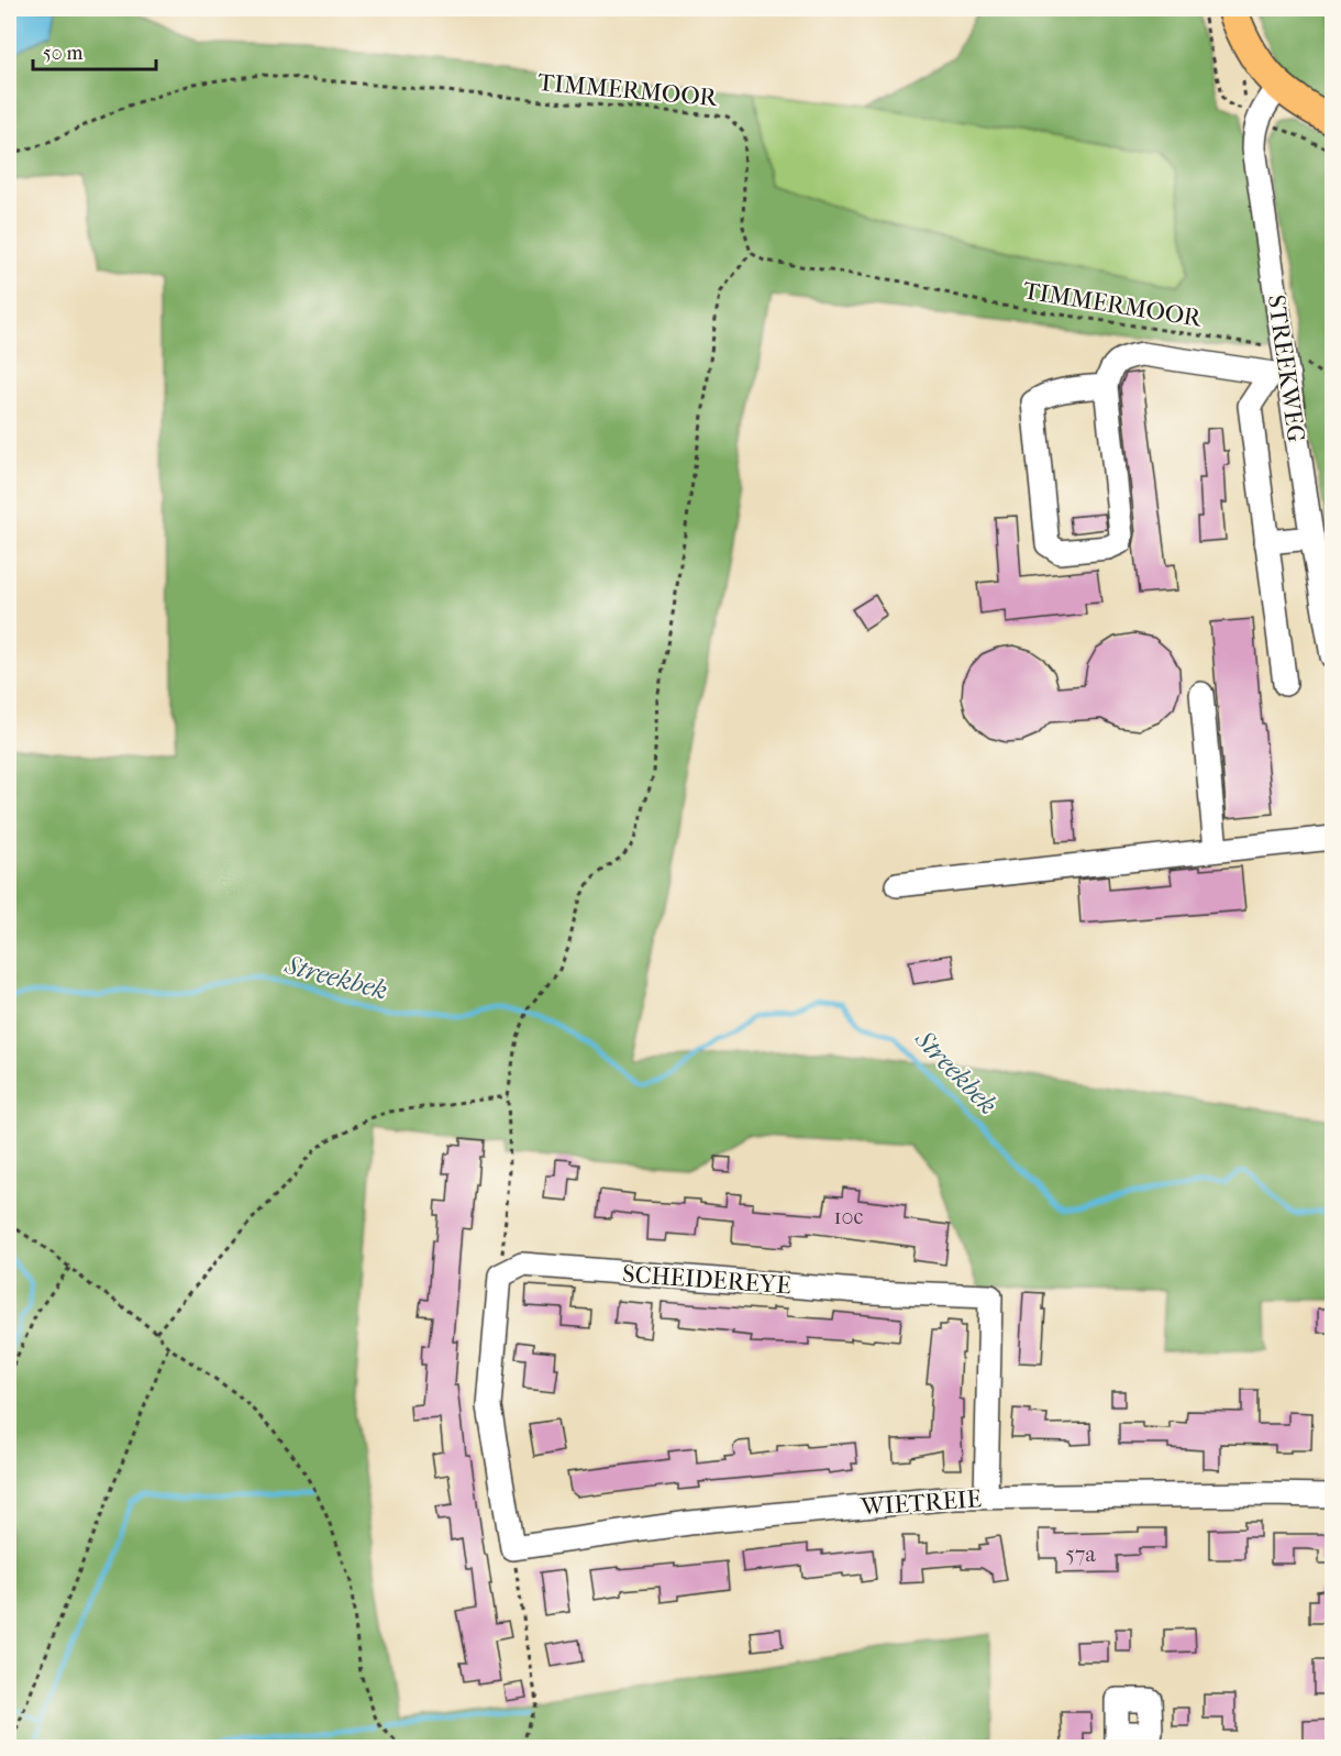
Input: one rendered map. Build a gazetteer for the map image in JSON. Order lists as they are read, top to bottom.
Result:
{
  "streets": {
    "street": ["STREEKWEG", "SCHEIDEREYE", "WIETREIE"],
    "path": ["TIMMERMOOR"]
  },
  "crossings": [
    ["TIMMERMOOR", "STREEKWEG"],
    ["SCHEIDEREYE", "WIETREIE"]
  ],
  "water": ["Streekbek"],
  "house_numbers": ["10c", "57a"],
  "scale_bar": "50 m"
}
